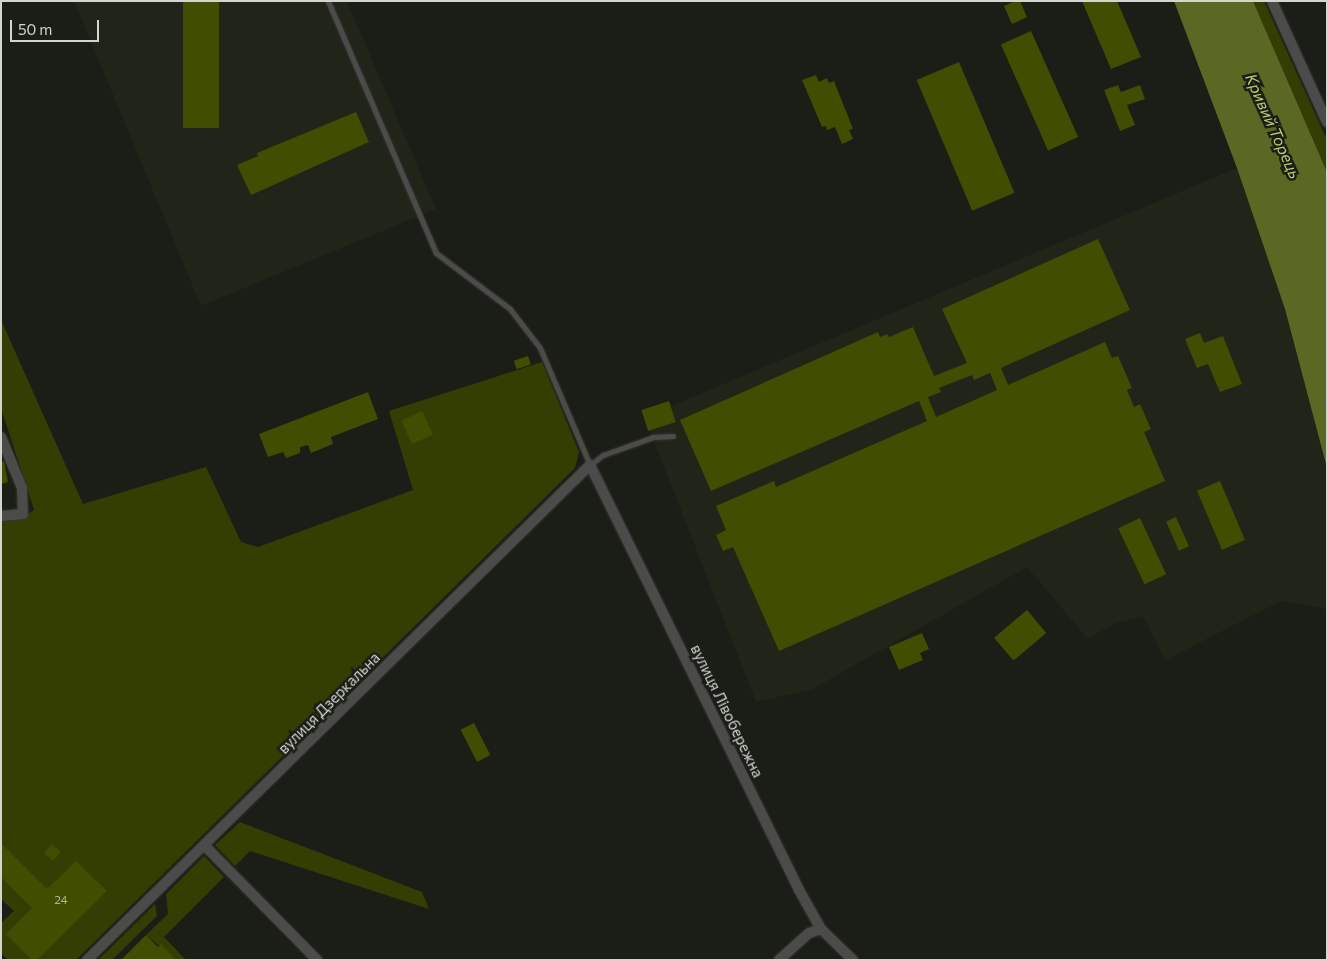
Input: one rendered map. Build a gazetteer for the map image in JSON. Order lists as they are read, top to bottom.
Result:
{
  "streets": {
    "street": ["вулиця Дзеркальна", "вулиця Лівобережна"]
  },
  "crossings": [
    ["вулиця Дзеркальна", "вулиця Лівобережна"]
  ],
  "water": ["Кривий Торець"],
  "house_numbers": ["24"],
  "scale_bar": "50 m"
}
